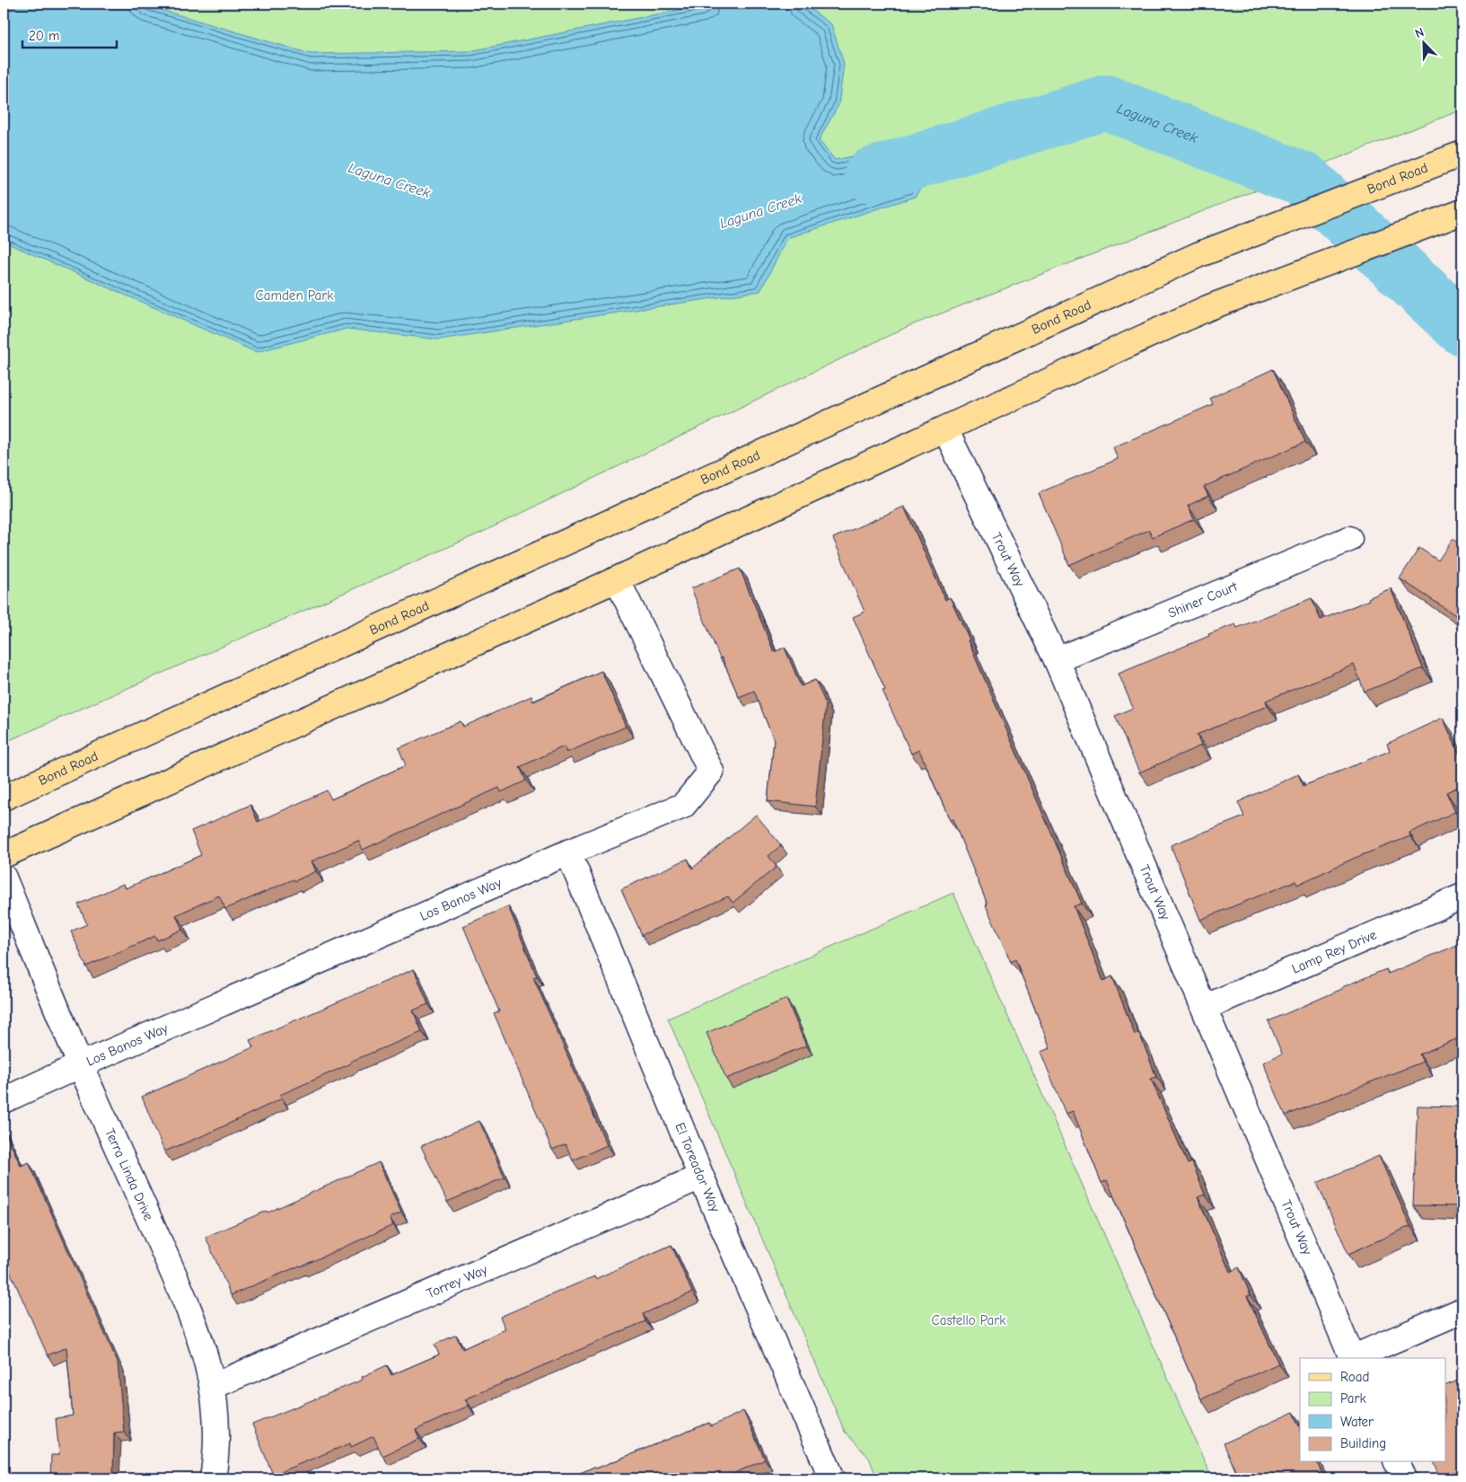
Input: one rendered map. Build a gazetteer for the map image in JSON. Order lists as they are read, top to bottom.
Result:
{
  "streets": {
    "main road": ["Bond Road"],
    "street": [
      "Trout Way",
      "Shiner Court",
      "Los Banos Way",
      "Lamp Rey Drive",
      "El Toreador Way",
      "Terra Linda Drive",
      "Torrey Way"
    ]
  },
  "crossings": [
    ["Trout Way", "Shiner Court"],
    ["Trout Way", "Lamp Rey Drive"],
    ["Los Banos Way", "El Toreador Way"],
    ["Los Banos Way", "Terra Linda Drive"],
    ["El Toreador Way", "Torrey Way"],
    ["Terra Linda Drive", "Torrey Way"]
  ],
  "water": ["Laguna Creek"],
  "parks": ["Camden Park", "Castello Park"],
  "legend": [
    "Road",
    "Park",
    "Water",
    "Building"
  ],
  "scale_bar": "20 m",
  "north": "top left"
}
